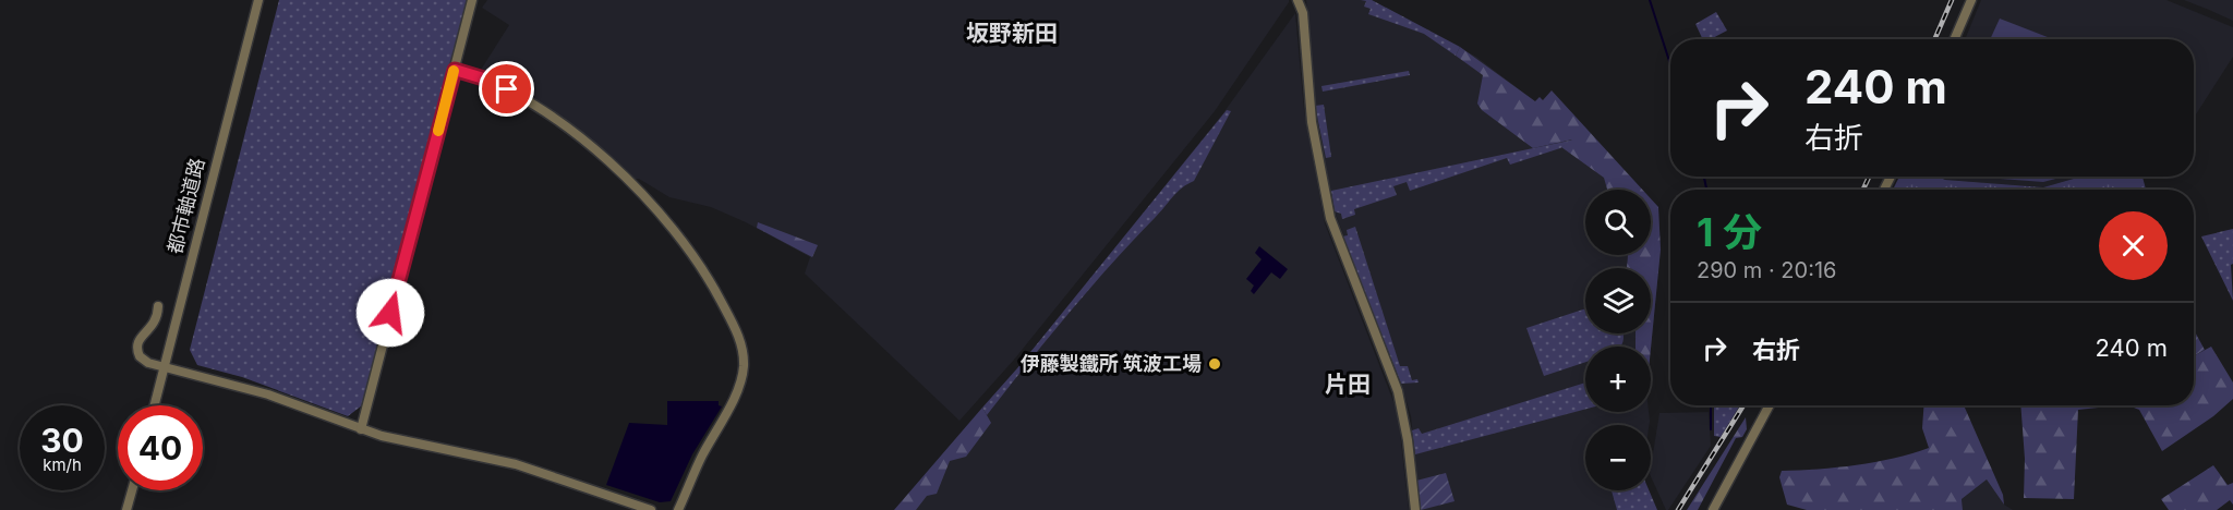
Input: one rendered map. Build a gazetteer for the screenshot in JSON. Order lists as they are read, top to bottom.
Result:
{
  "streets": {
    "street": ["都市軸道路"]
  },
  "districts": ["坂野新田", "片田"],
  "places": ["伊藤製鐵所 筑波工場"],
  "page": {
    "turn": ["240 m", "右折"],
    "map_buttons": ["+", "−"],
    "heading": ["1 分", "290 m · 20:16"],
    "list": [
      {
        "name": "右折",
        "value": "240 m"
      }
    ],
    "speed": "30 km/h",
    "limit": "40"
  }
}
